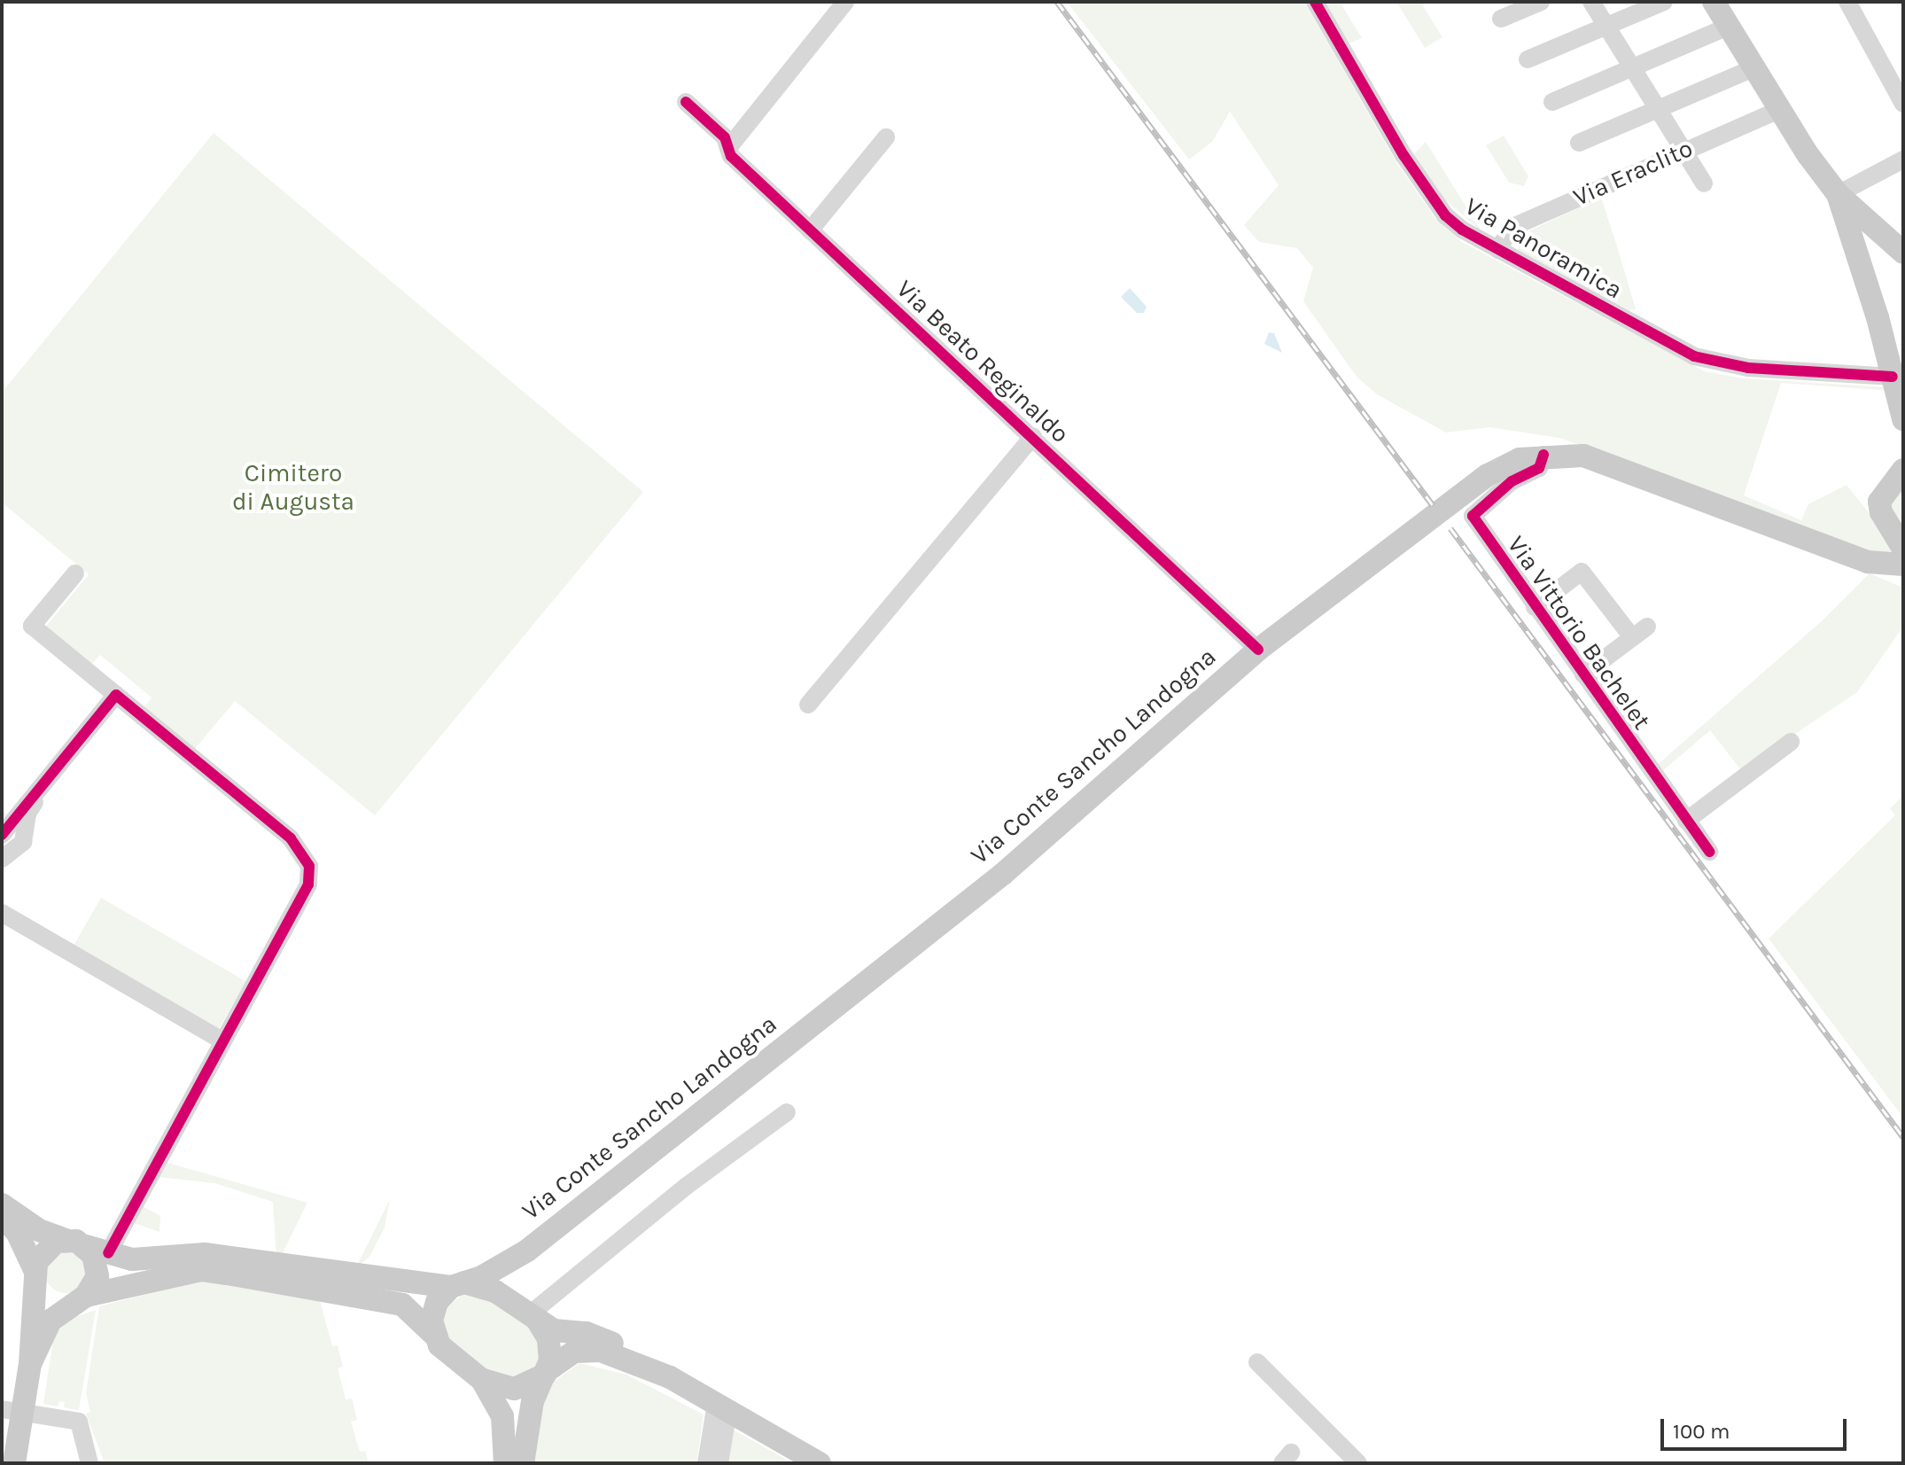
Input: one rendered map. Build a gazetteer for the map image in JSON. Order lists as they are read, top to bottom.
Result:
{
  "streets": {
    "main road": ["Via Conte Sancho Landogna"],
    "street": [
      "Via Eraclito",
      "Via Panoramica",
      "Via Beato Reginaldo",
      "Via Vittorio Bachelet"
    ]
  },
  "crossings": [
    ["Via Eraclito", "Via Panoramica"],
    ["Via Beato Reginaldo", "Via Conte Sancho Landogna"],
    ["Via Vittorio Bachelet", "Via Conte Sancho Landogna"]
  ],
  "parks": ["Cimitero di Augusta"],
  "scale_bar": "100 m"
}
